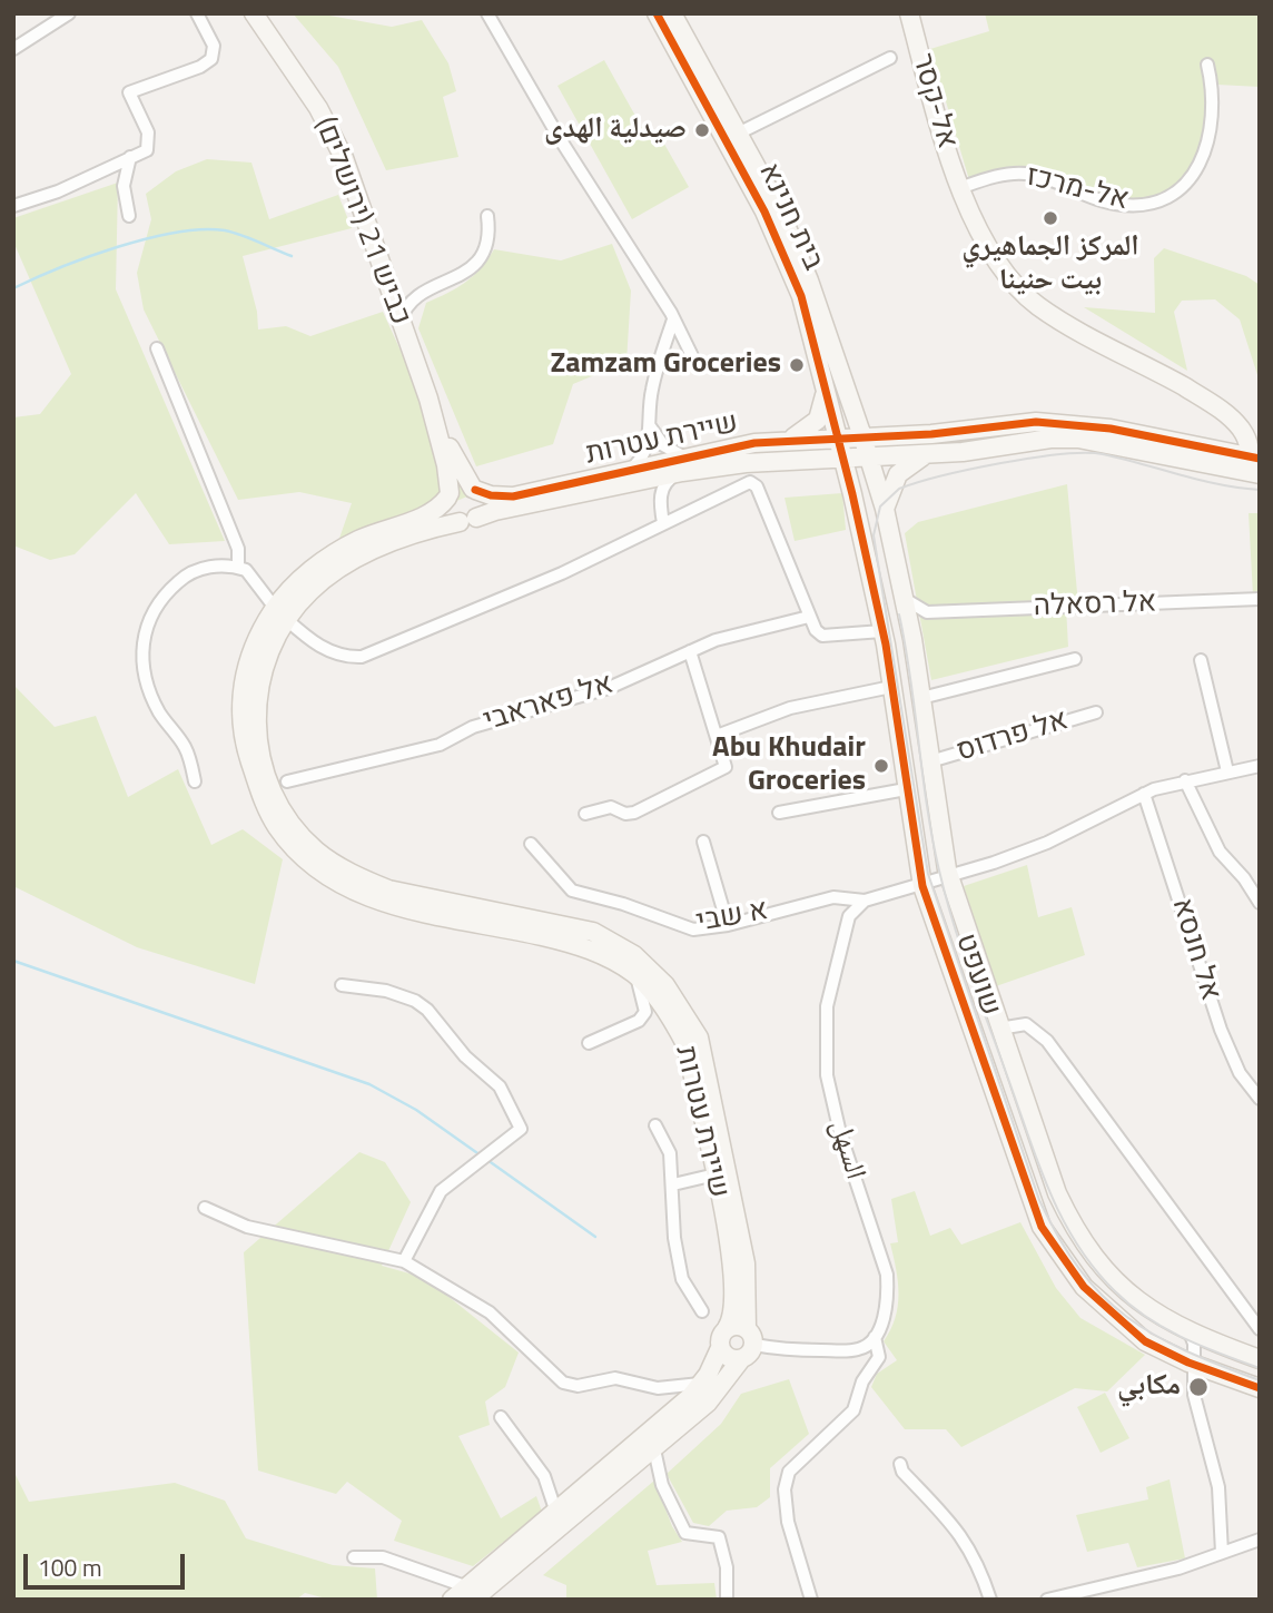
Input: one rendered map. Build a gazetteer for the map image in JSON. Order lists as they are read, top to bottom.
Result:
{
  "streets": {
    "street": [
      "אל-קסר",
      "אל-מרכז",
      "בית חנינא",
      "כביש 21 (ירושלים)",
      "שיירת עטרות",
      "אל רסאלה",
      "אל פאראבי",
      "אל פרדוס",
      "א שבי",
      "אל חנסא",
      "שועפט",
      "السهل"
    ]
  },
  "crossings": [
    ["אל-קסר", "אל-מרכז"],
    ["בית חנינא", "שיירת עטרות"],
    ["בית חנינא", "שועפט"],
    ["כביש 21 (ירושלים)", "שיירת עטרות"],
    ["שיירת עטרות", "שועפט"],
    ["אל פרדוס", "שועפט"],
    ["א שבי", "السهل"]
  ],
  "places": [
    "صيدلية الهدى",
    "المركز الجماهيري بيت حنينا",
    "Zamzam Groceries",
    "Abu Khudair Groceries",
    "مكابي"
  ],
  "scale_bar": "100 m"
}
